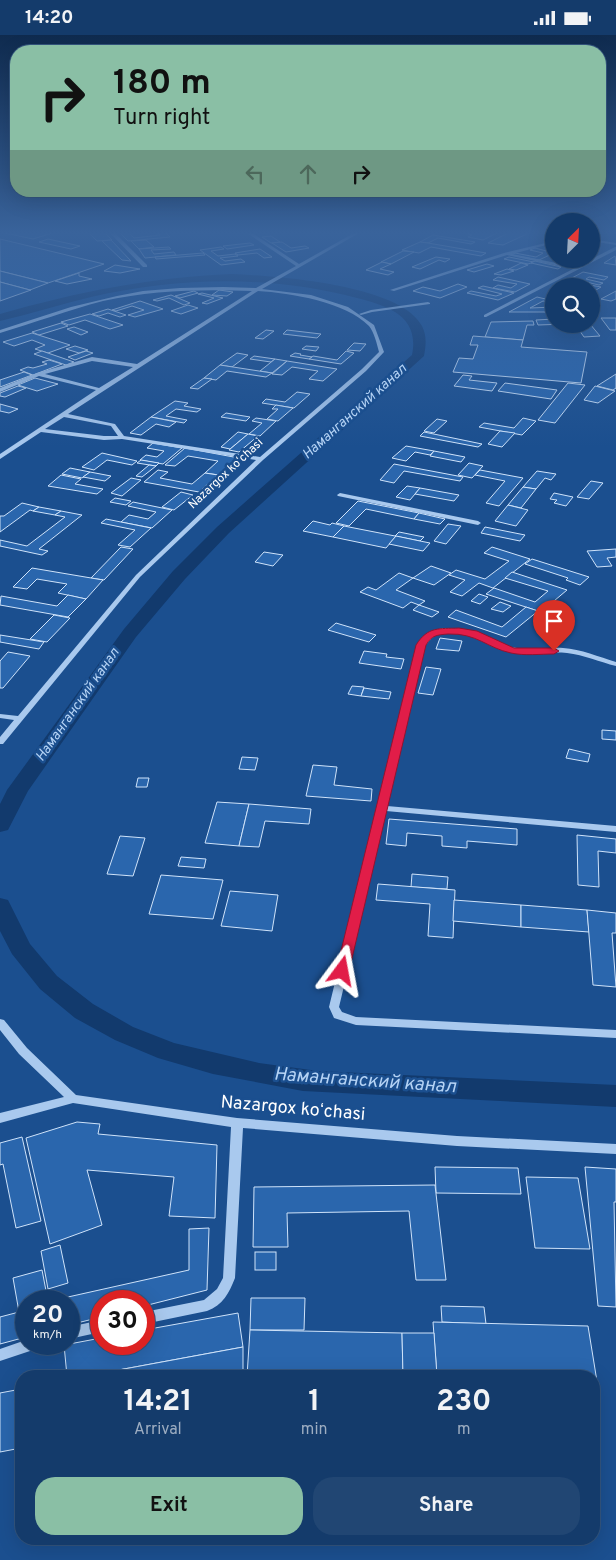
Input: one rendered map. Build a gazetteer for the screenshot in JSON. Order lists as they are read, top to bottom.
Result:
{
  "streets": {
    "street": ["Nazargox koʻchasi"]
  },
  "water": ["Наманганский канал"],
  "north": "top right",
  "page": {
    "status": "14:20",
    "turn": ["180 m", "Turn right"],
    "speed": "20 km/h",
    "limit": "30",
    "eta": [
      "14:21",
      "Arrival",
      "1",
      "min",
      "230",
      "m"
    ],
    "buttons": ["Exit", "Share"]
  }
}
